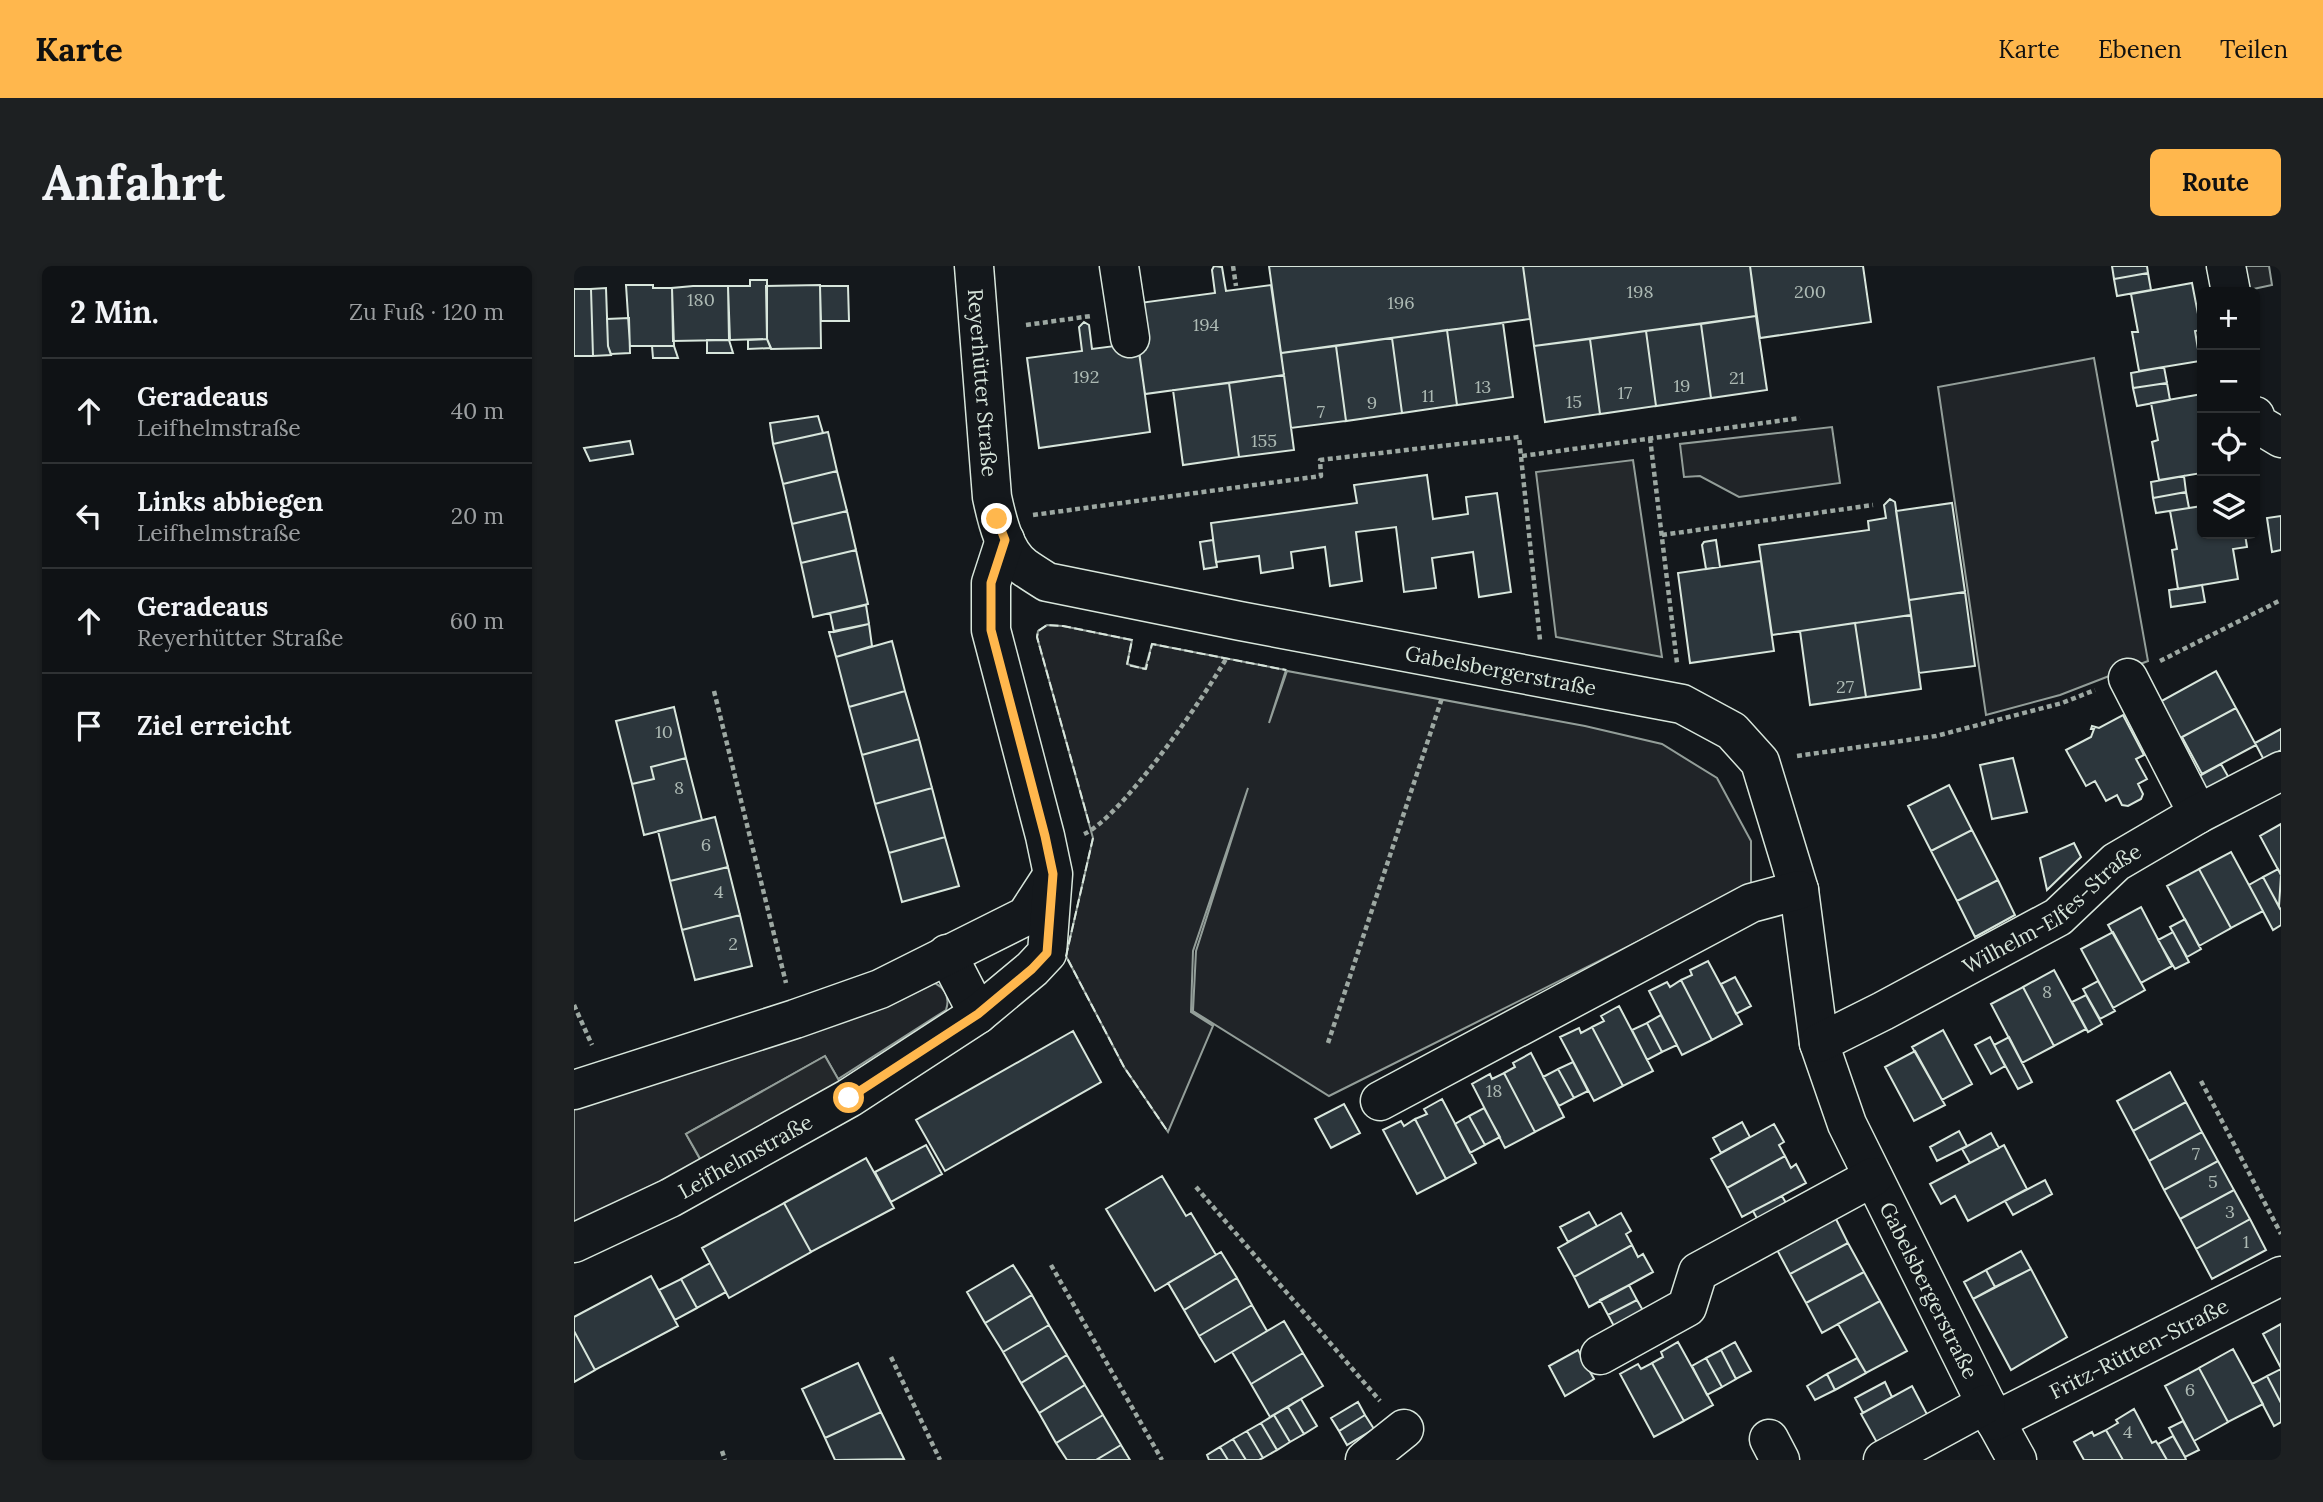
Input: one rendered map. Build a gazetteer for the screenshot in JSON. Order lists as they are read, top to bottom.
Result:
{
  "streets": {
    "street": [
      "Reyerhütter Straße",
      "Gabelsbergerstraße",
      "Wilhelm-Elfes-Straße",
      "Leifhelmstraße",
      "Fritz-Rütten-Straße"
    ]
  },
  "crossings": [
    ["Reyerhütter Straße", "Gabelsbergerstraße"],
    ["Reyerhütter Straße", "Leifhelmstraße"],
    ["Gabelsbergerstraße", "Wilhelm-Elfes-Straße"],
    ["Gabelsbergerstraße", "Fritz-Rütten-Straße"]
  ],
  "house_numbers": [
    "198",
    "200",
    "180",
    "196",
    "194",
    "192",
    "21",
    "19",
    "13",
    "17",
    "11",
    "15",
    "9",
    "7",
    "155",
    "27",
    "10",
    "8",
    "6",
    "4",
    "2",
    "8",
    "18",
    "7",
    "5",
    "3",
    "1",
    "6",
    "4"
  ],
  "page": {
    "header": "Karte",
    "nav": ["Karte", "Ebenen", "Teilen"],
    "buttons": "Route",
    "title": "Anfahrt",
    "heading": ["2 Min.", "Zu Fuß · 120 m"],
    "map_buttons": ["+", "−"],
    "list": [
      ["Geradeaus", "Leifhelmstraße", "40 m"],
      ["Links abbiegen", "Leifhelmstraße", "20 m"],
      ["Geradeaus", "Reyerhütter Straße", "60 m"],
      "Ziel erreicht"
    ]
  }
}
